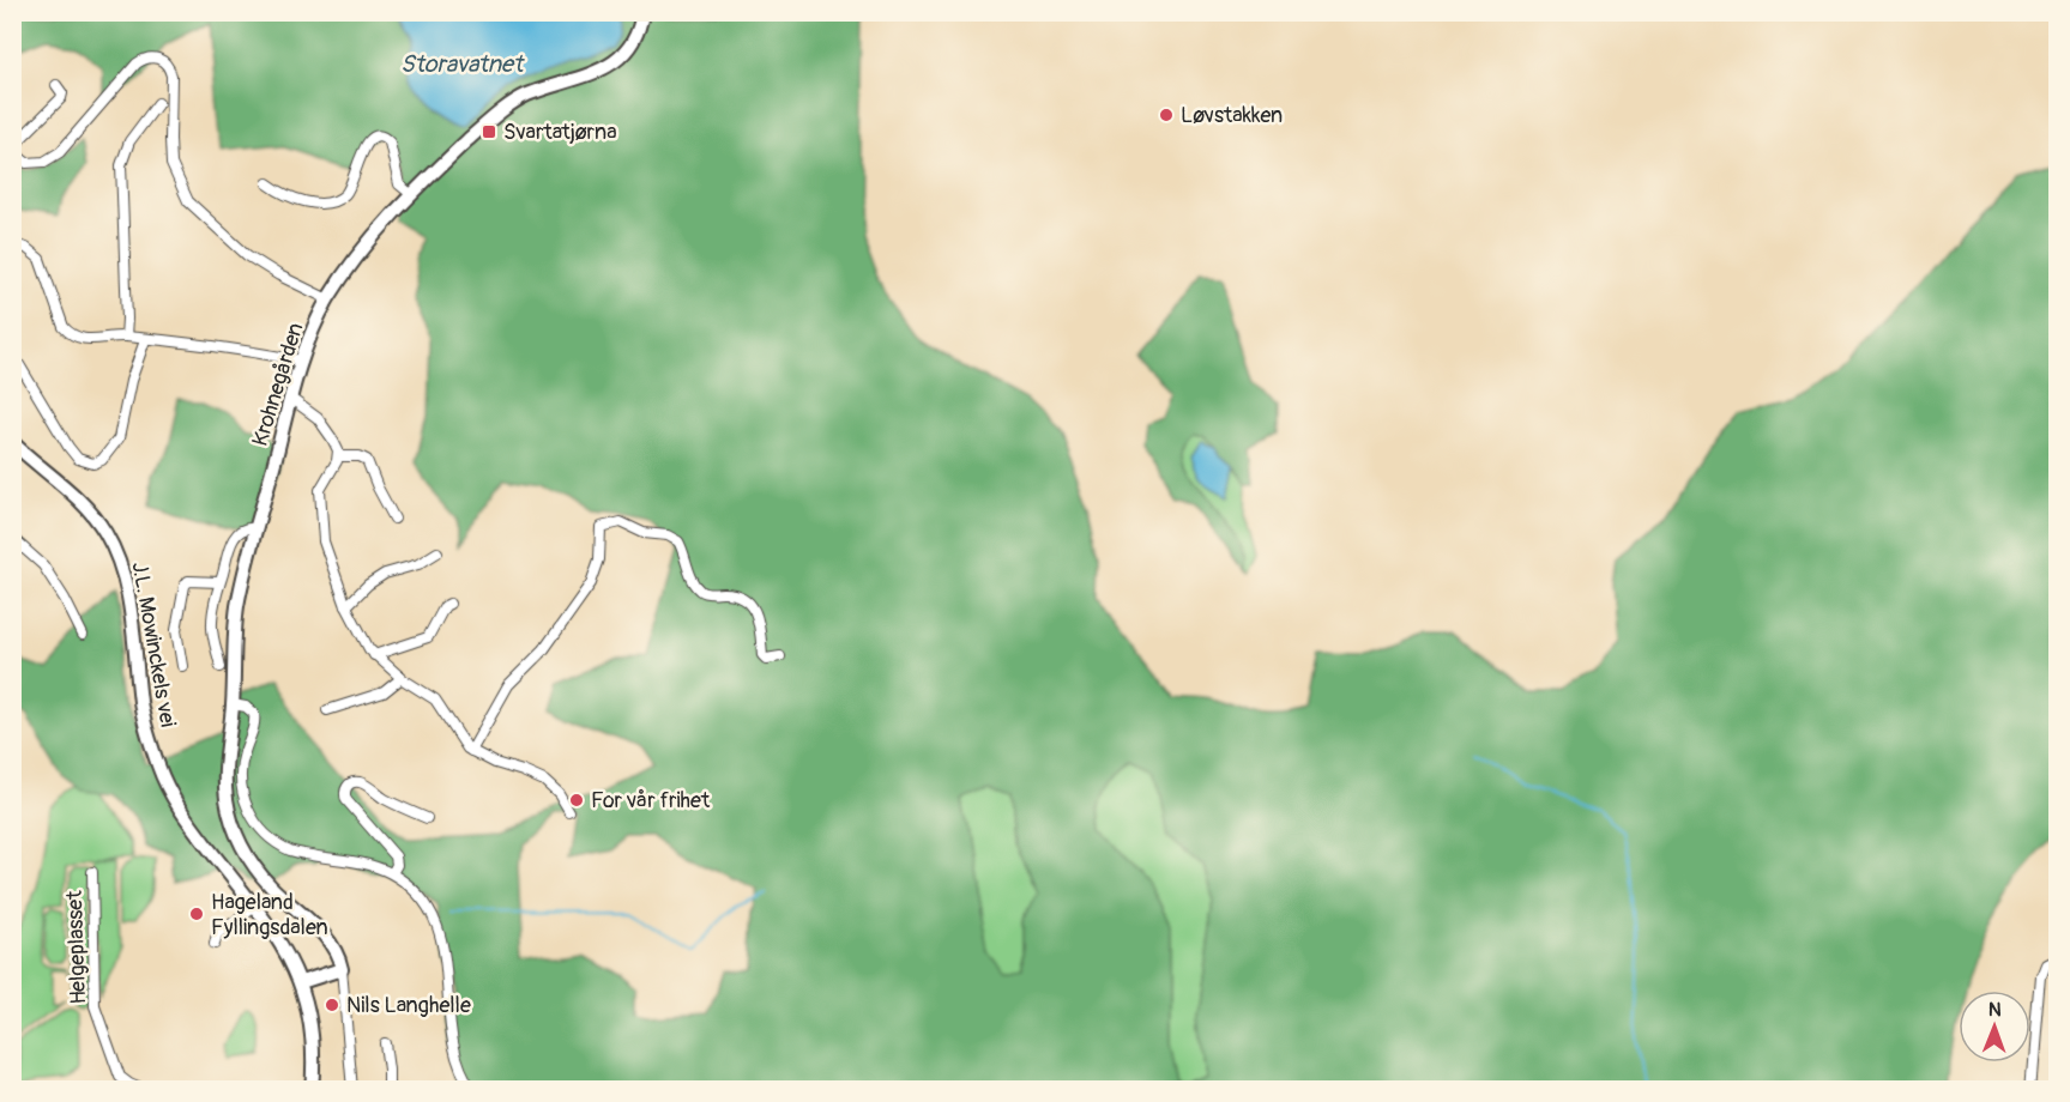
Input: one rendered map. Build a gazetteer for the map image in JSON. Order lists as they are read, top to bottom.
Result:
{
  "streets": {
    "main road": ["Krohnegården", "J.L. Mowinckels vei"],
    "street": ["Helgeplasset"]
  },
  "water": ["Storavatnet"],
  "places": {
    "other": [
      "Løvstakken",
      "For vår frihet",
      "Hageland Fyllingsdalen",
      "Nils Langhelle"
    ],
    "transit": ["Svartatjørna"]
  },
  "north": "top"
}
